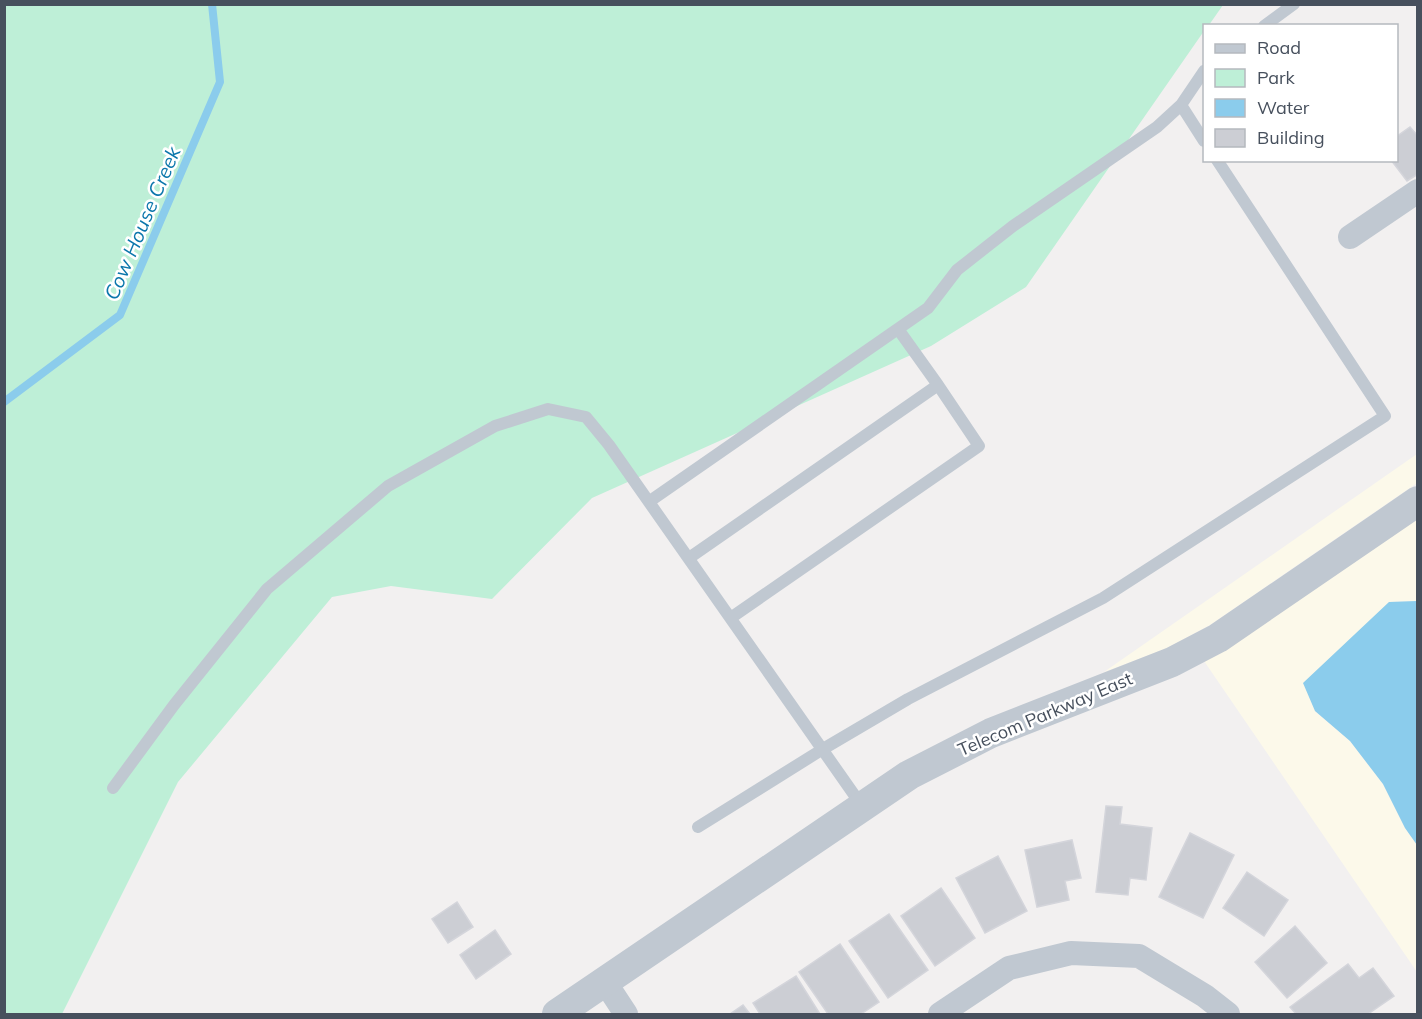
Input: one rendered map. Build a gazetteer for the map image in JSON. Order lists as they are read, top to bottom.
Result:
{
  "streets": {
    "street": ["Telecom Parkway East"]
  },
  "water": ["Cow House Creek"],
  "legend": [
    "Road",
    "Park",
    "Water",
    "Building"
  ]
}
